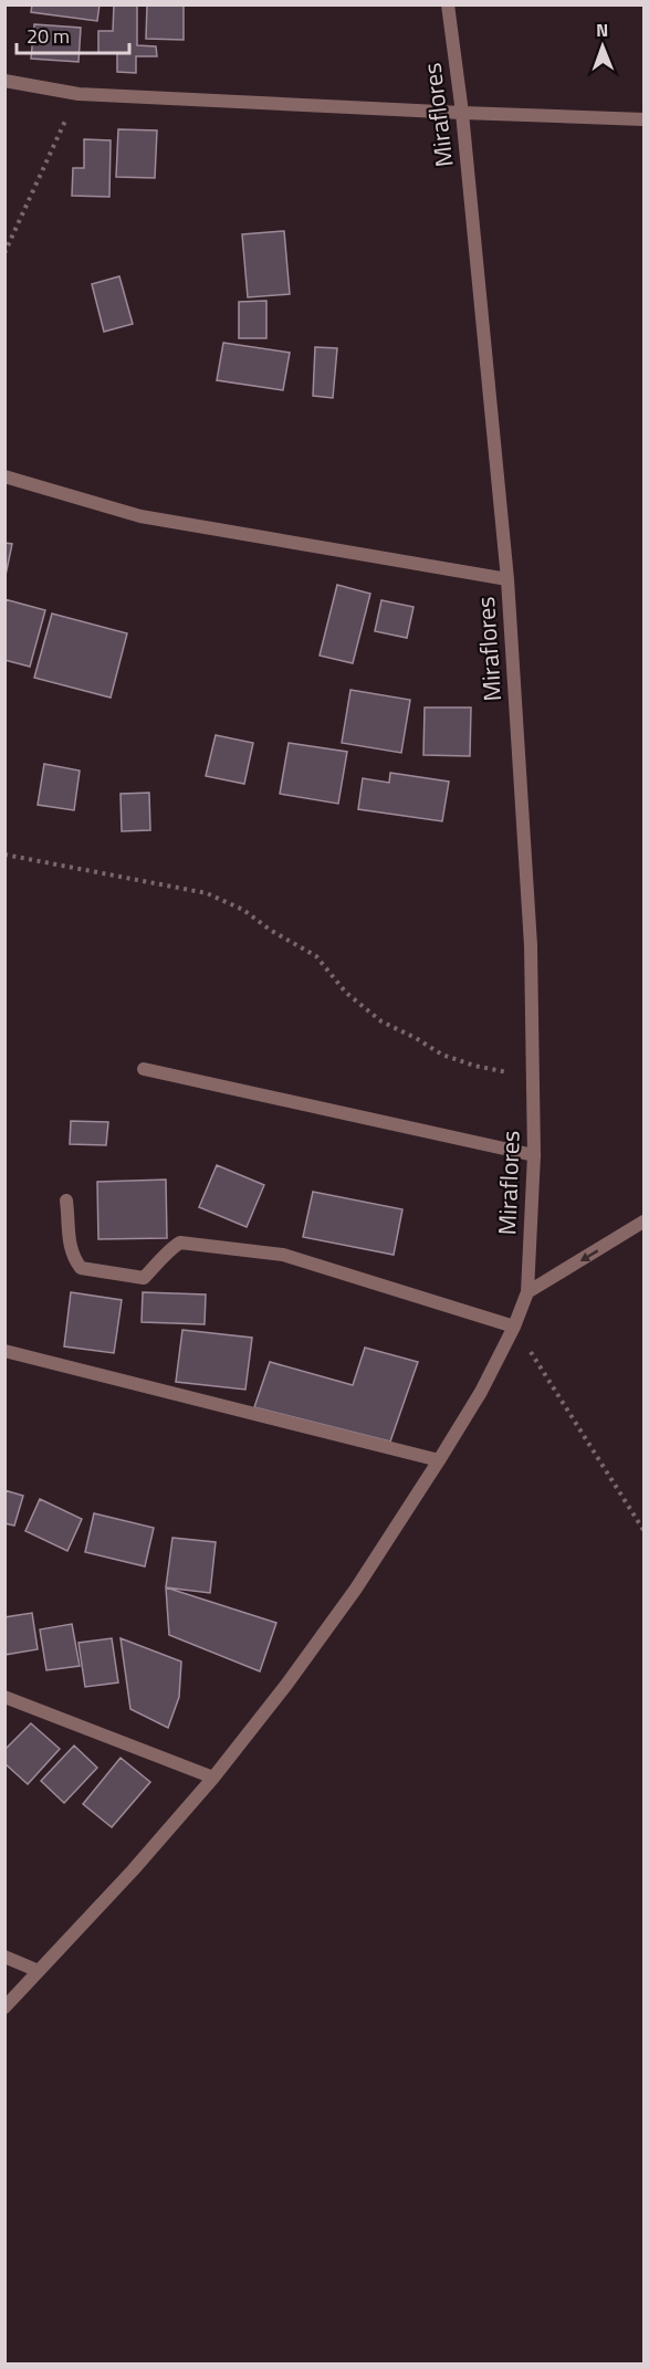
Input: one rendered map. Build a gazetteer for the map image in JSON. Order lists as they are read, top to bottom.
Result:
{
  "streets": {
    "street": ["Miraflores"]
  },
  "scale_bar": "20 m",
  "north": "top"
}
